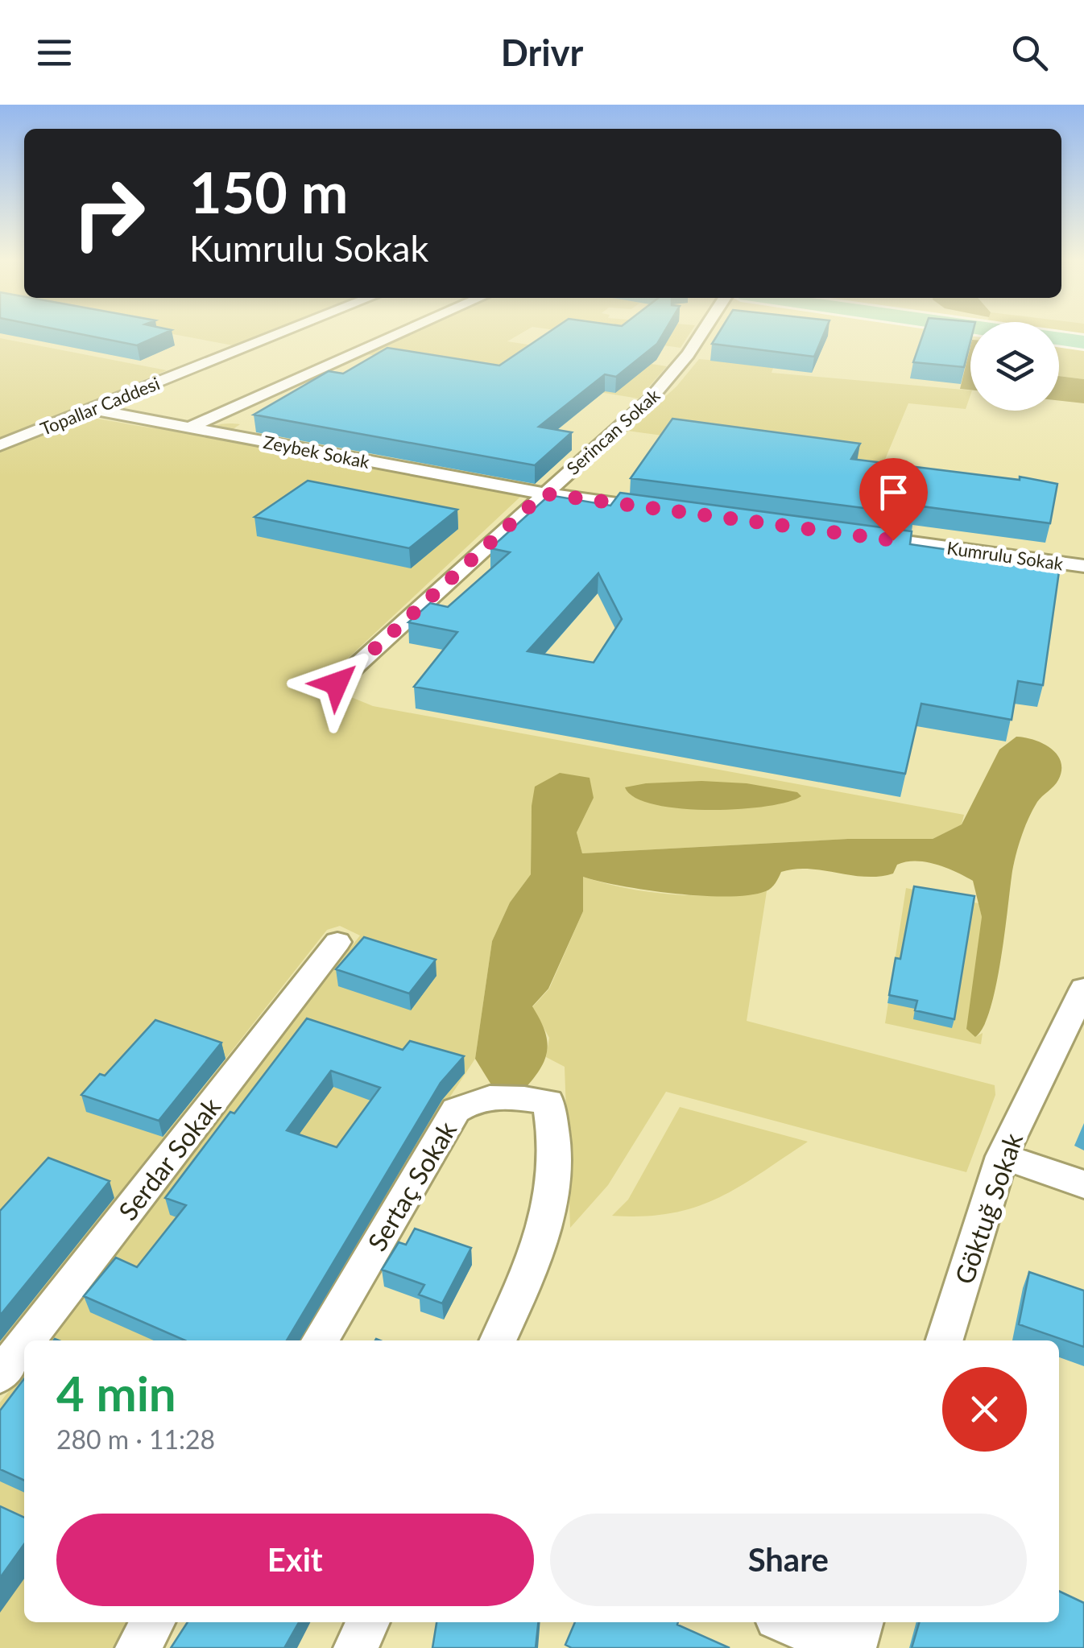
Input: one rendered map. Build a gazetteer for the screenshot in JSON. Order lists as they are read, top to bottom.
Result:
{
  "streets": {
    "street": [
      "Topallar Caddesi",
      "Serincan Sokak",
      "Zeybek Sokak",
      "Kumrulu Sokak",
      "Serdar Sokak",
      "Sertaç Sokak",
      "Göktuğ Sokak"
    ]
  },
  "crossings": [
    ["Topallar Caddesi", "Zeybek Sokak"],
    ["Serincan Sokak", "Zeybek Sokak"]
  ],
  "page": {
    "header": "Drivr",
    "turn": ["150 m", "Kumrulu Sokak"],
    "heading": ["4 min", "280 m · 11:28"],
    "buttons": ["Exit", "Share"]
  }
}
